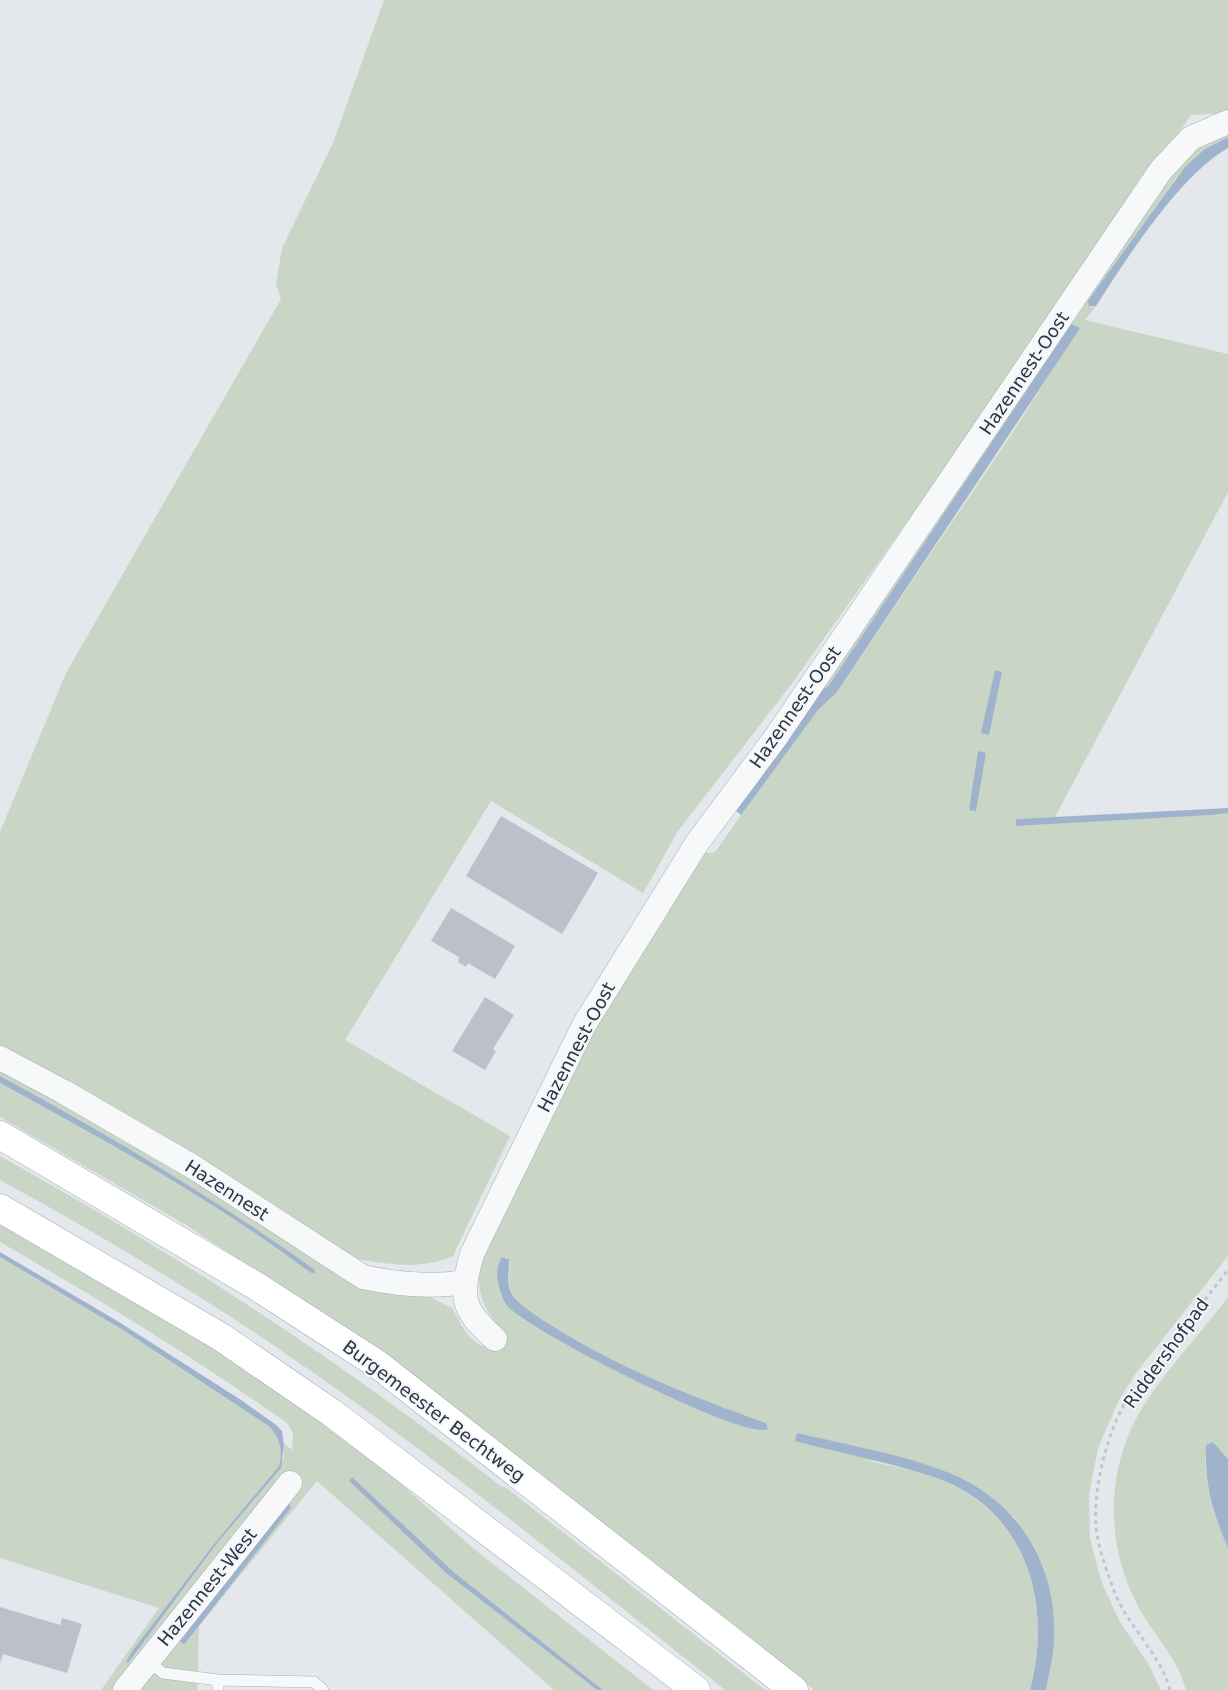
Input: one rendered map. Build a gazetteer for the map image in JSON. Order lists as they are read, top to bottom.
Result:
{
  "streets": {
    "main road": ["Burgemeester Bechtweg"],
    "street": ["Hazennest-Oost", "Hazennest", "Hazennest-West"],
    "path": ["Riddershofpad"]
  },
  "crossings": [
    ["Hazennest-Oost", "Hazennest"]
  ]
}
